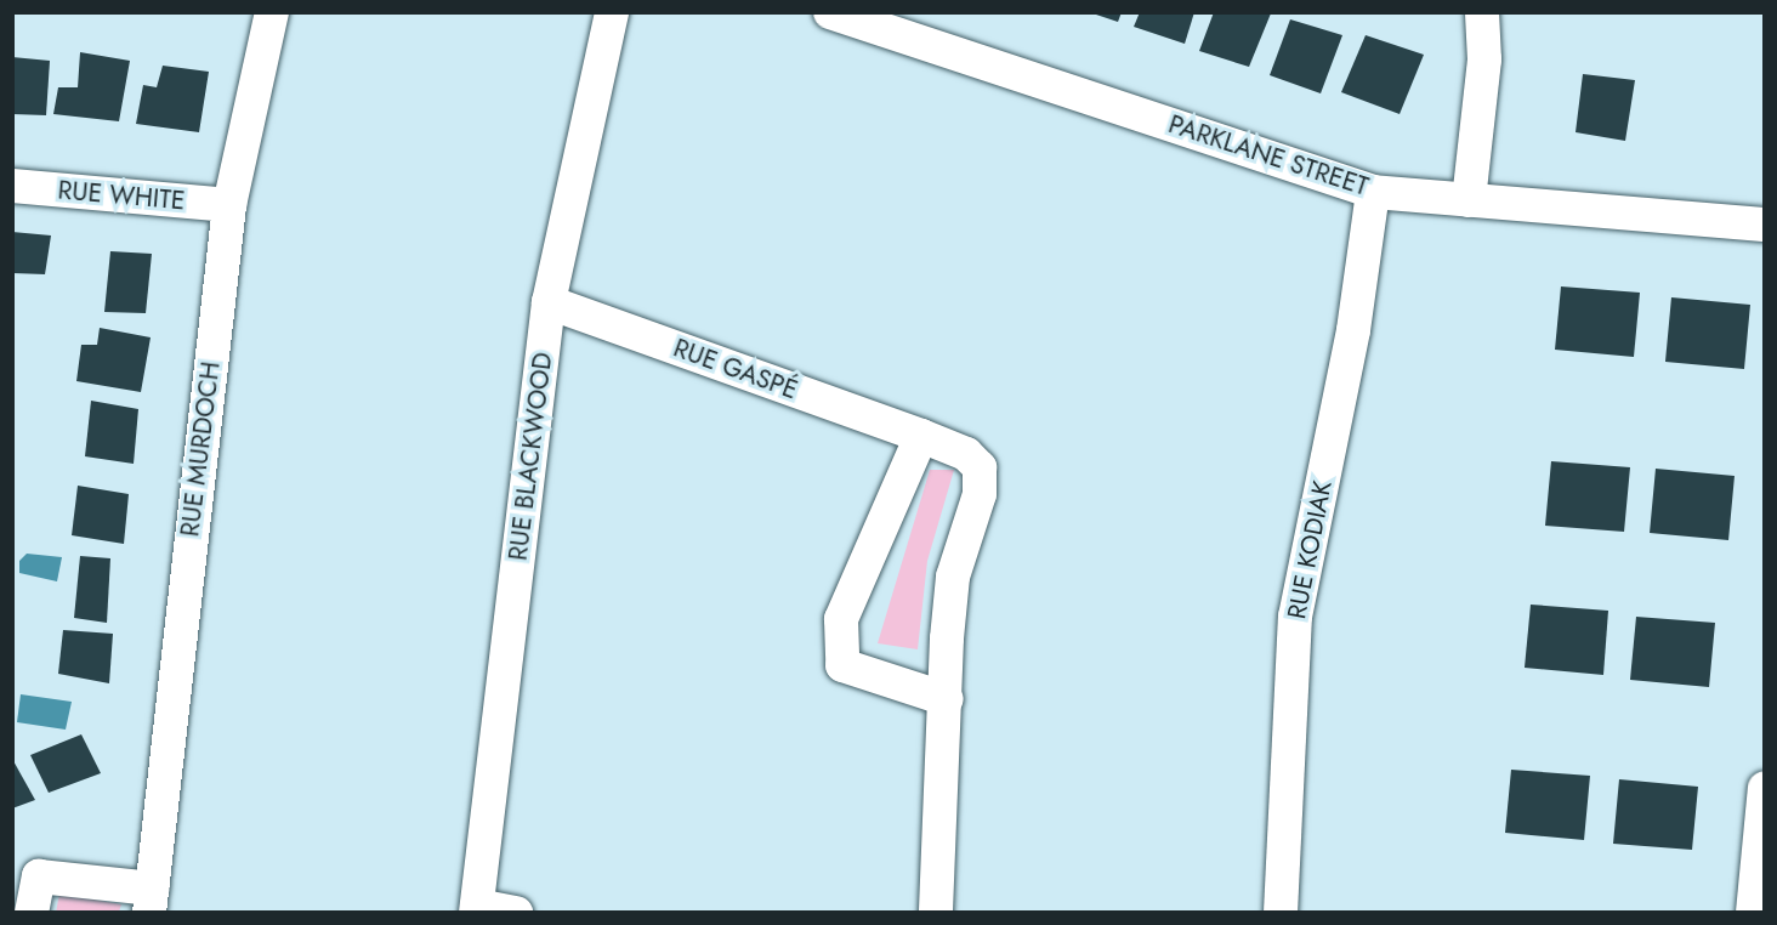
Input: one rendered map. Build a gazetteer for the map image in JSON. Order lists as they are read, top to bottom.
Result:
{
  "streets": {
    "street": [
      "PARKLANE STREET",
      "RUE WHITE",
      "RUE GASPÉ",
      "RUE MURDOCH",
      "RUE BLACKWOOD",
      "RUE KODIAK"
    ]
  },
  "crossings": [
    ["PARKLANE STREET", "RUE KODIAK"],
    ["RUE WHITE", "RUE MURDOCH"],
    ["RUE GASPÉ", "RUE BLACKWOOD"]
  ]
}
